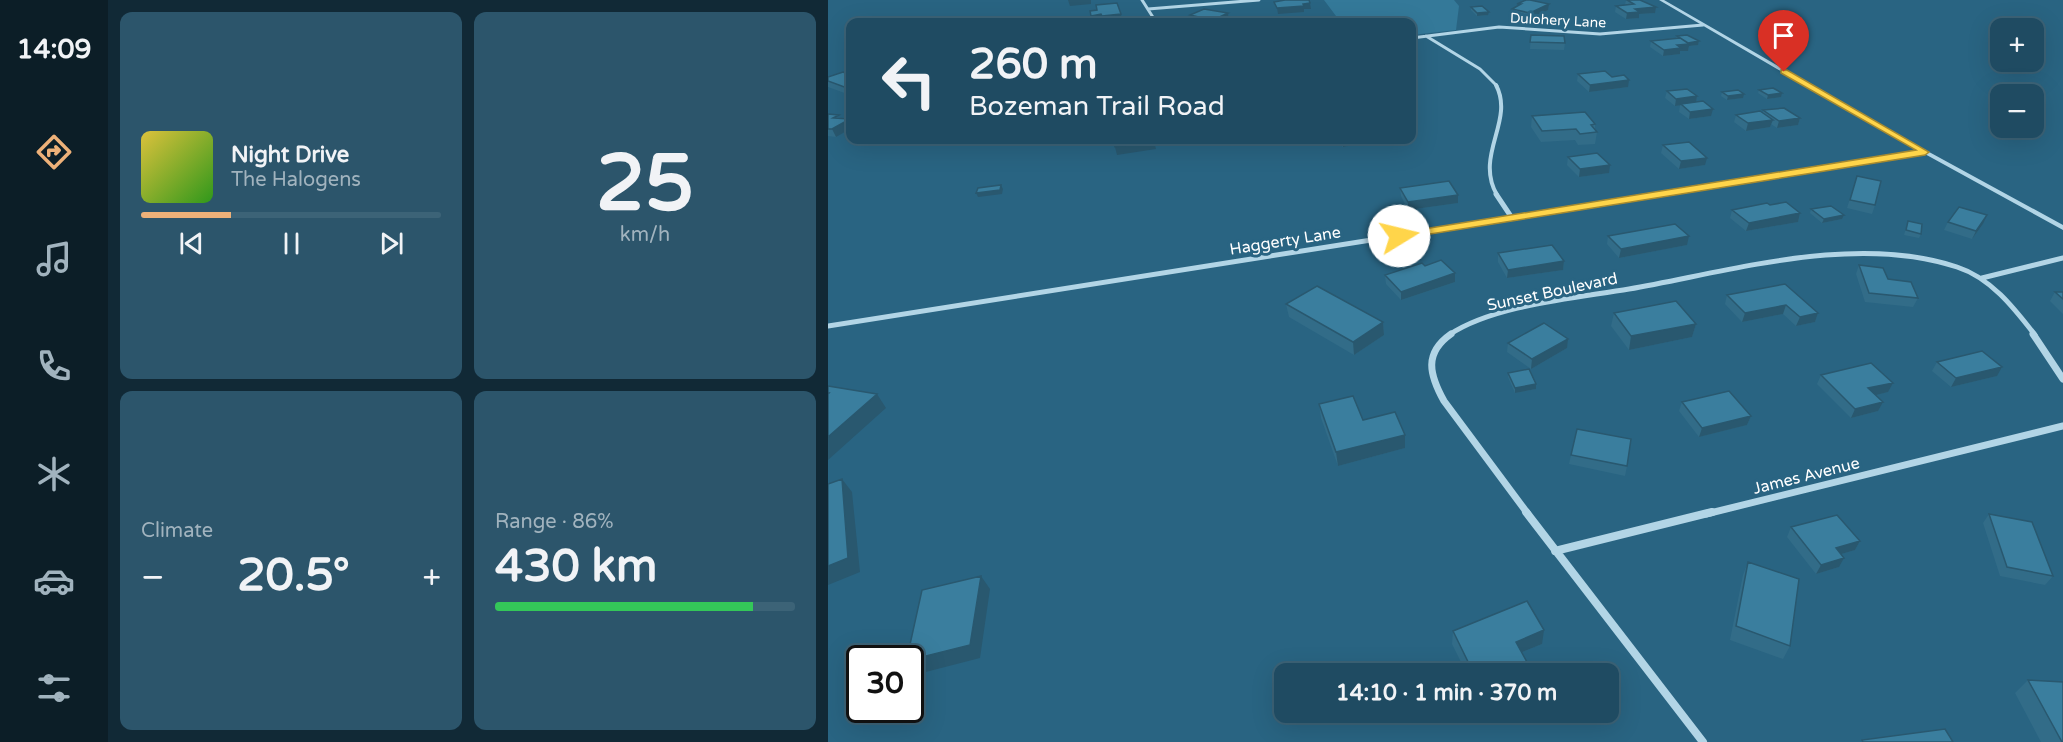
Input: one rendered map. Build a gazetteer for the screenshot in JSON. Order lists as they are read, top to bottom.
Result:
{
  "streets": {
    "street": [
      "Dulohery Lane",
      "Haggerty Lane",
      "Sunset Boulevard",
      "James Avenue"
    ]
  },
  "crossings": [
    ["Sunset Boulevard", "James Avenue"]
  ],
  "page": {
    "tabs": "14:09",
    "tile": [
      ["25", "km/h"],
      "Climate",
      ["Range · 86%", "430 km"]
    ],
    "map_buttons": ["+", "−"],
    "turn": ["260 m", "Bozeman Trail Road"],
    "song": ["Night Drive", "The Halogens"],
    "heat": ["−", "20.5°", "+"],
    "limit": "30",
    "trip": "14:10 · 1 min · 370 m"
  }
}
